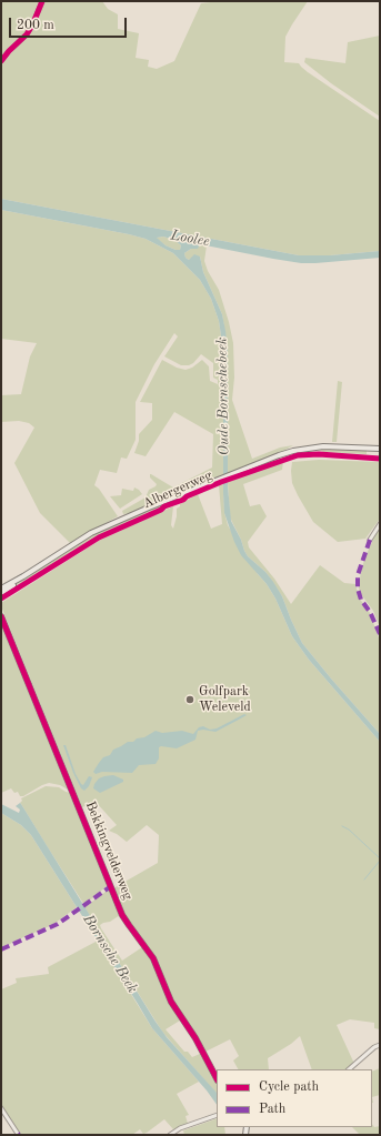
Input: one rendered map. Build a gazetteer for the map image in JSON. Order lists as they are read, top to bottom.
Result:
{
  "streets": {
    "street": ["Albergerweg", "Bekkingvelderweg"]
  },
  "water": ["Loolee", "Oude Bornschebeek", "Bornsche Beek"],
  "places": ["Golfpark Weleveld"],
  "legend": ["Cycle path", "Path"],
  "scale_bar": "200 m"
}
